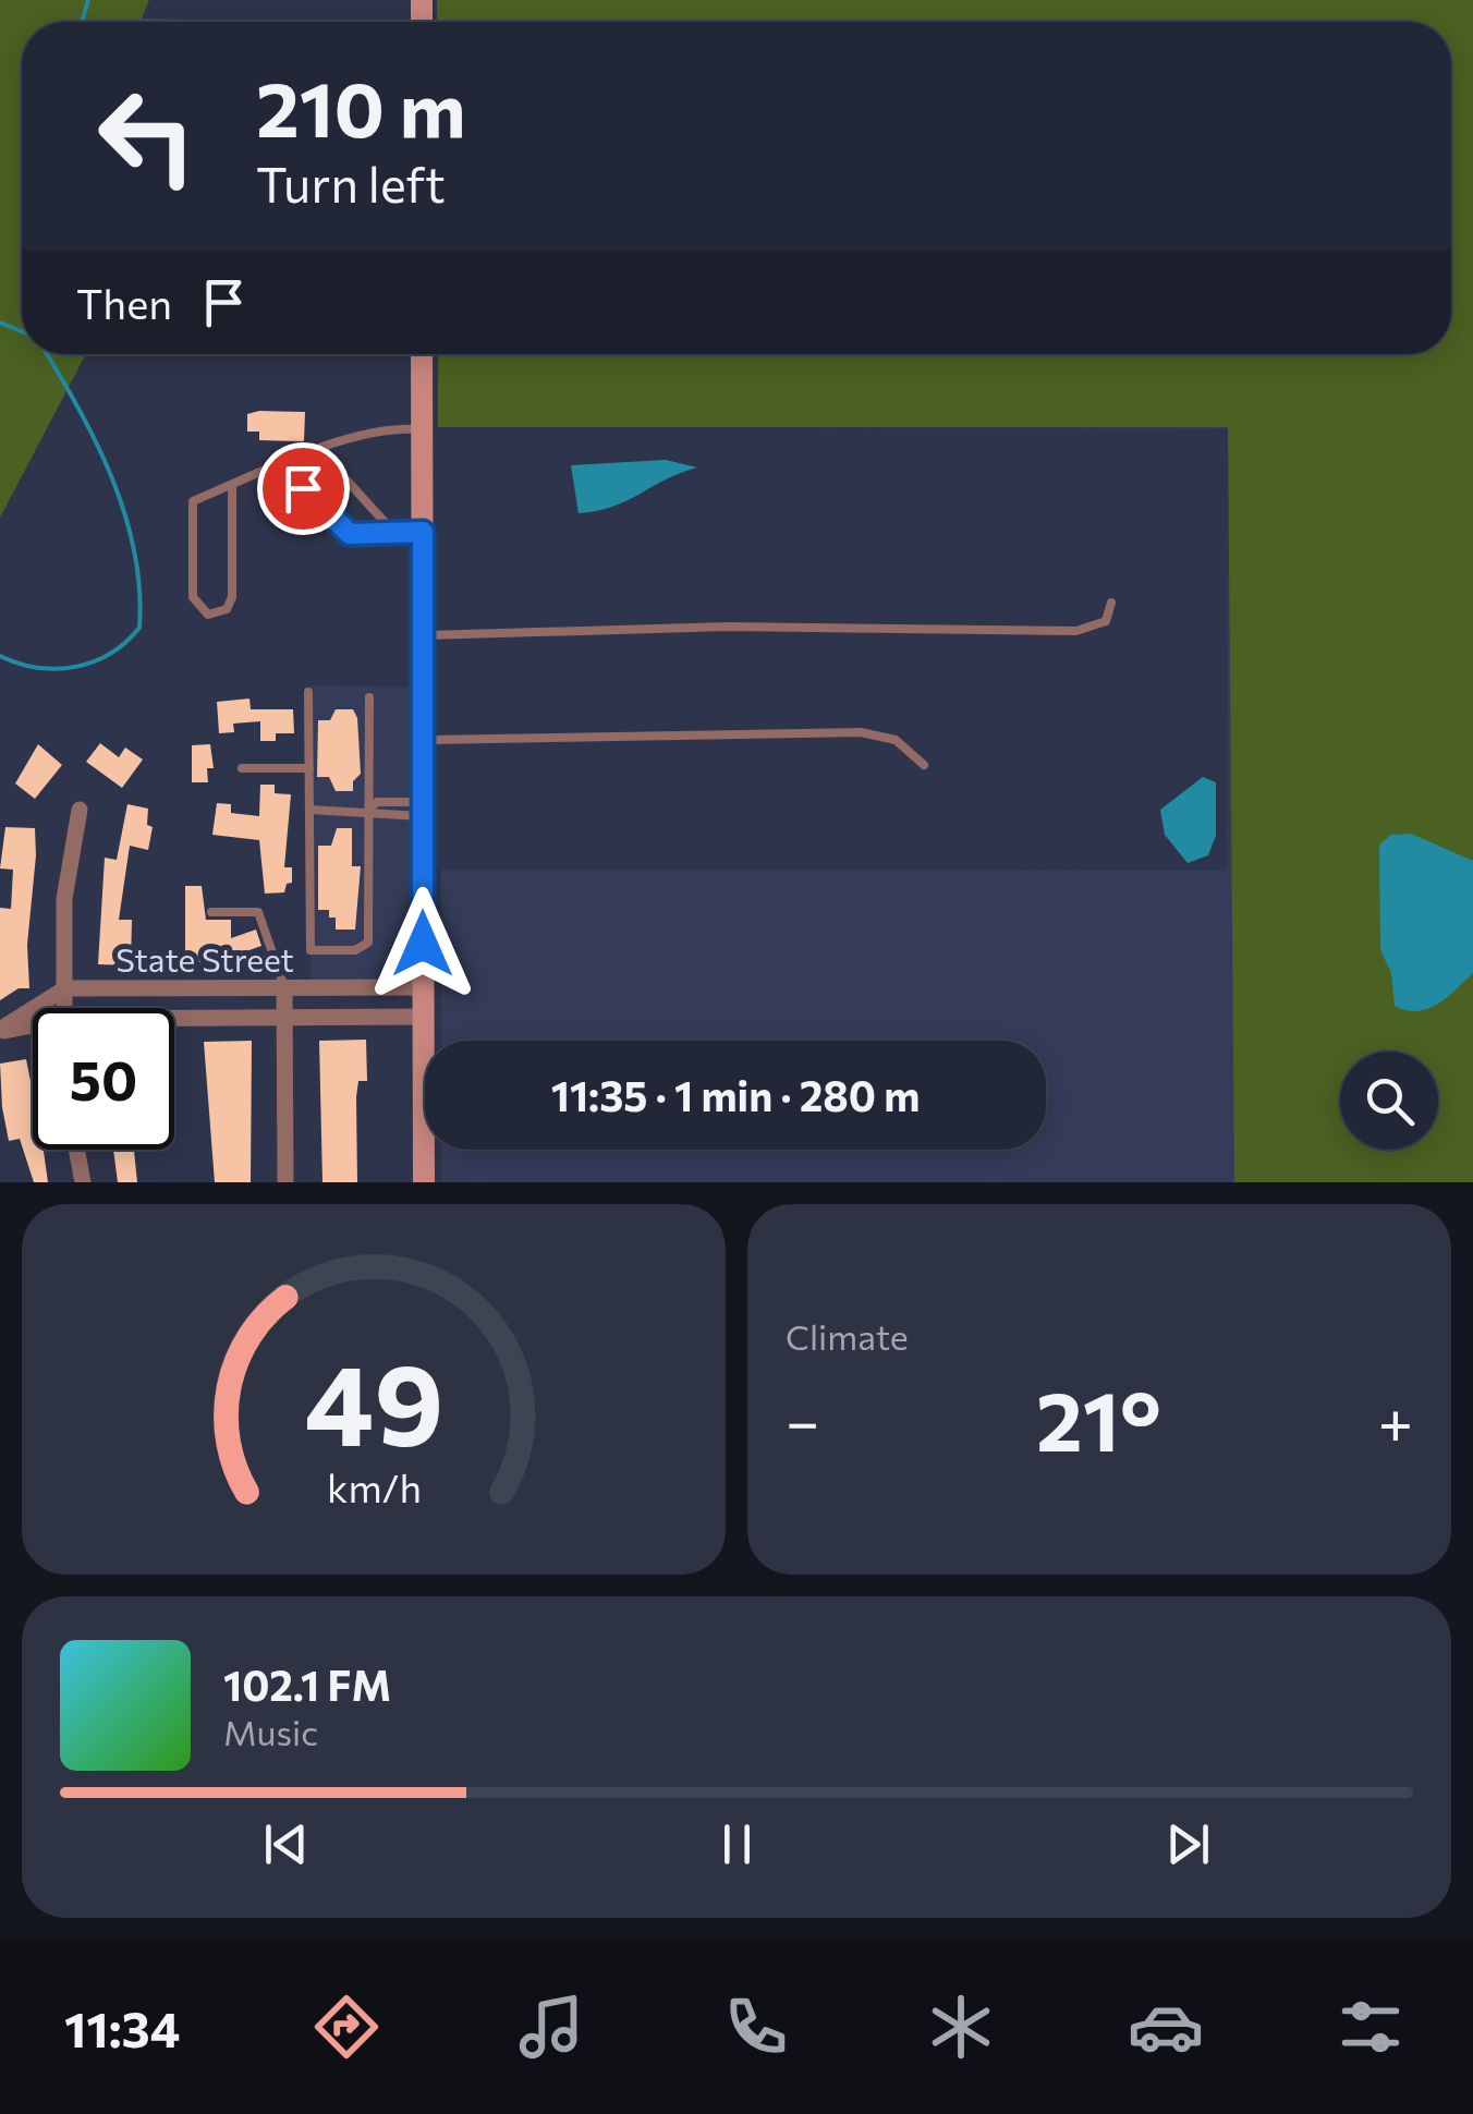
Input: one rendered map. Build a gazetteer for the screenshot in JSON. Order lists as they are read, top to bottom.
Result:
{
  "streets": {
    "street": ["State Street"]
  },
  "page": {
    "turn": ["210 m", "Turn left"],
    "then": "Then",
    "limit": "50",
    "trip": "11:35 · 1 min · 280 m",
    "tile": "Climate",
    "heat": ["−", "21°", "+"],
    "song": ["102.1 FM", "Music"],
    "tabs": "11:34",
    "gauge": ["49", "km/h"]
  }
}
